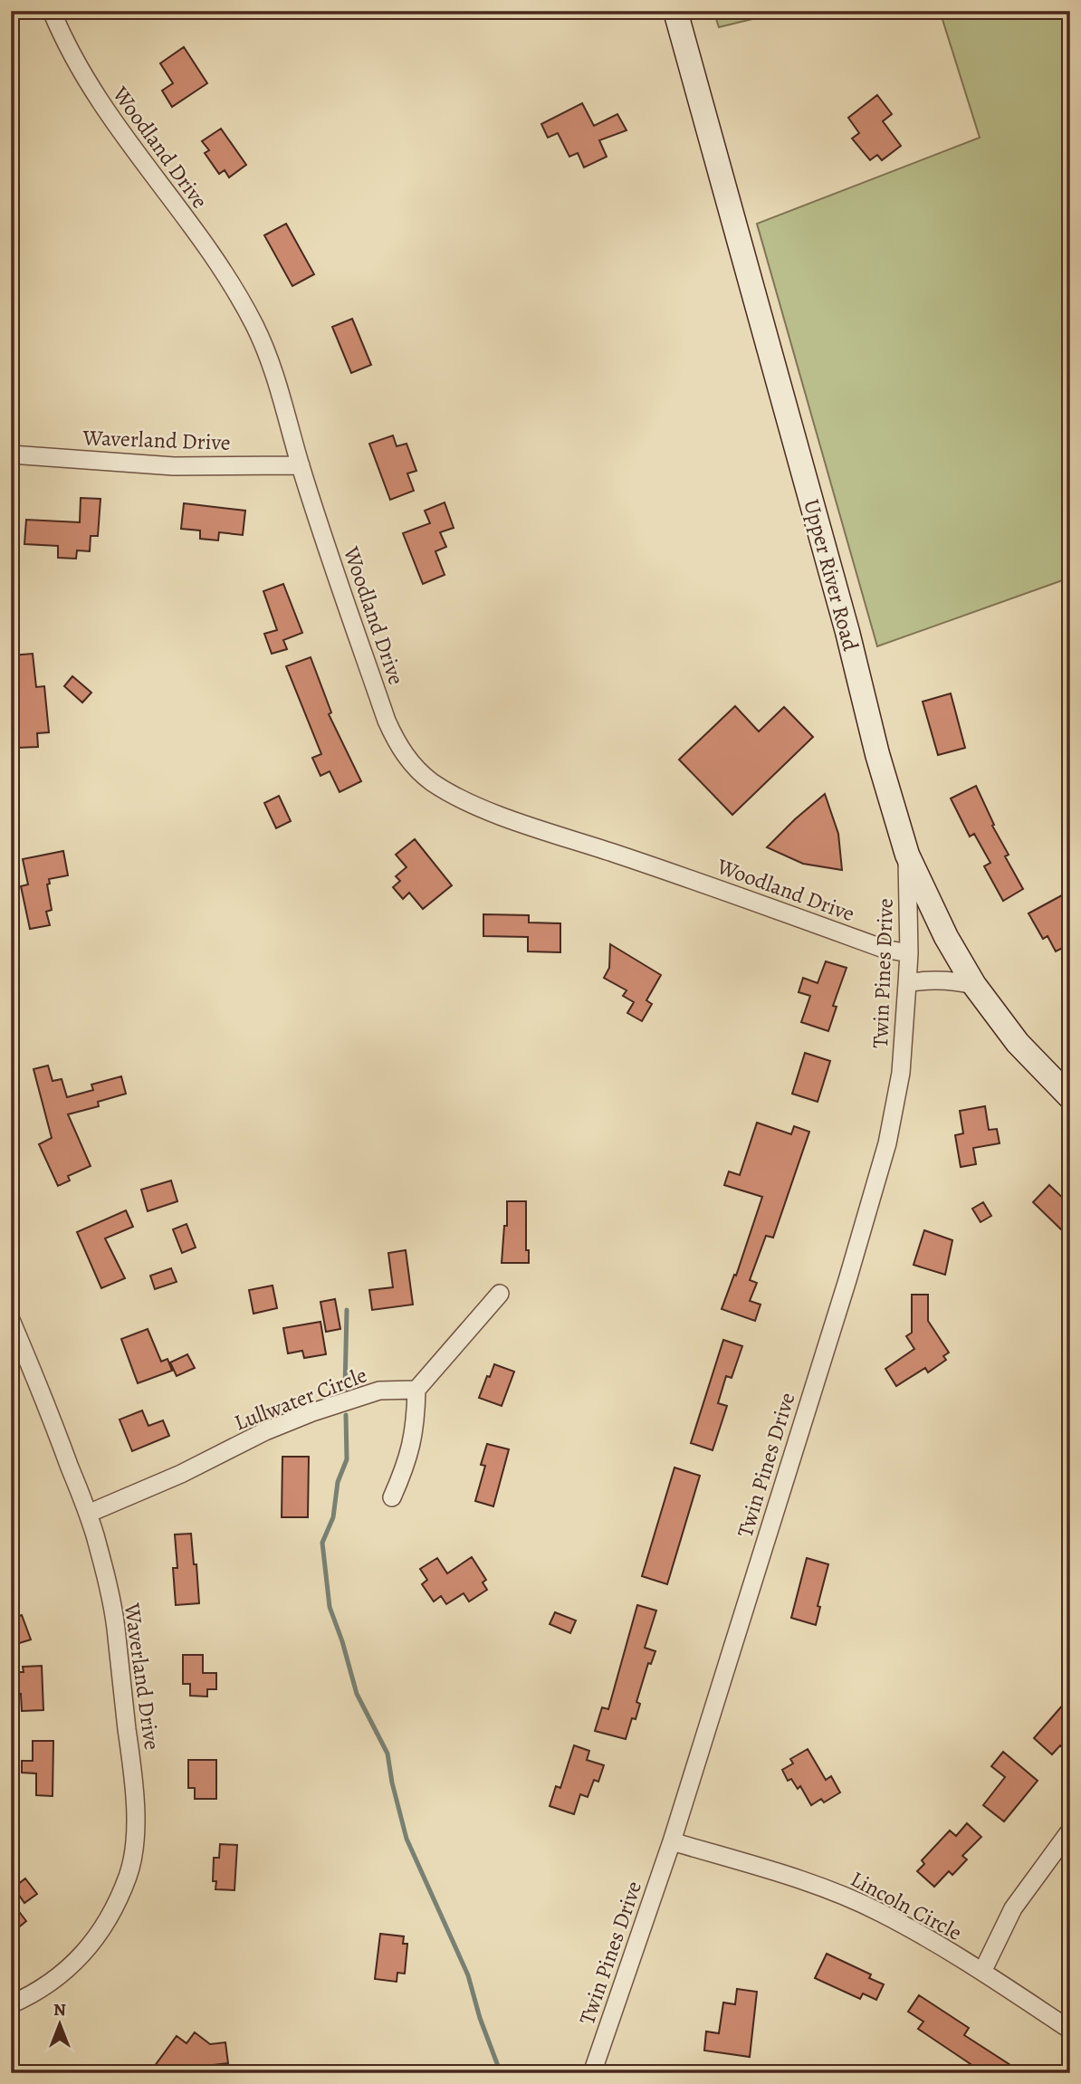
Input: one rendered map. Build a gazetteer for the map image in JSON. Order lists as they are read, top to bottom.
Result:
{
  "streets": {
    "street": [
      "Woodland Drive",
      "Waverland Drive",
      "Upper River Road",
      "Twin Pines Drive",
      "Lullwater Circle",
      "Lincoln Circle"
    ]
  },
  "crossings": [
    ["Woodland Drive", "Waverland Drive"],
    ["Woodland Drive", "Twin Pines Drive"],
    ["Waverland Drive", "Lullwater Circle"],
    ["Upper River Road", "Twin Pines Drive"],
    ["Twin Pines Drive", "Lincoln Circle"]
  ],
  "north": "top"
}
